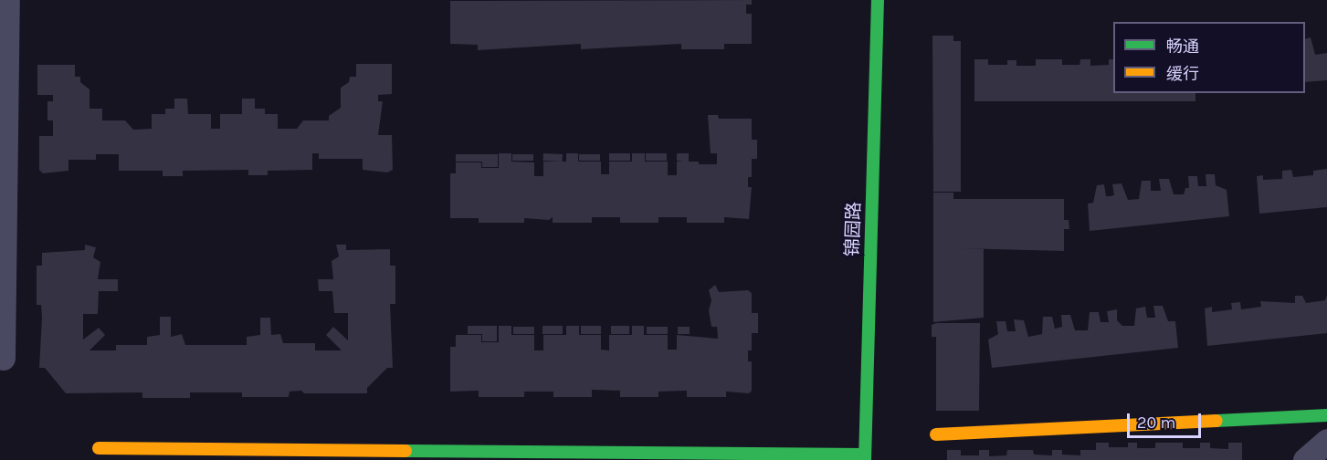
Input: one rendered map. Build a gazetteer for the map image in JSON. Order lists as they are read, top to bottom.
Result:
{
  "streets": {
    "street": ["锦园路"]
  },
  "legend": ["畅通", "缓行"],
  "scale_bar": "20 m"
}
